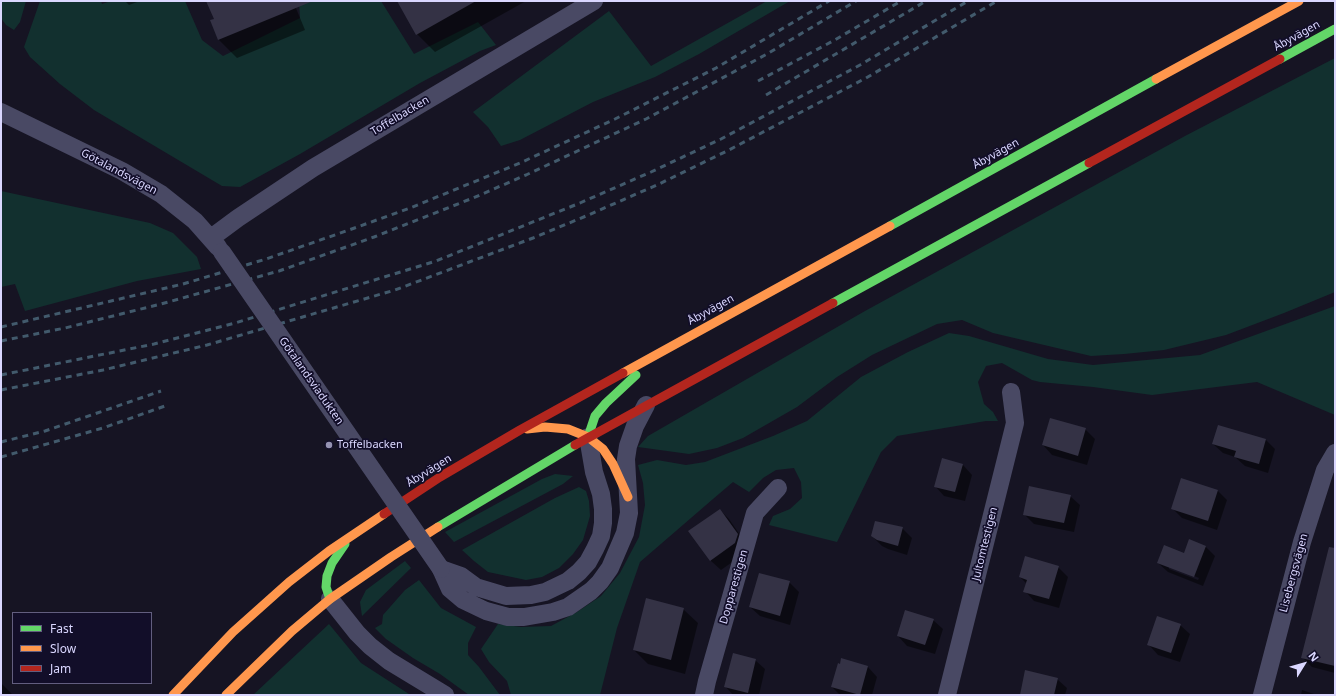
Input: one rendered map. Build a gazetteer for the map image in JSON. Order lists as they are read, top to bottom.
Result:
{
  "streets": {
    "street": [
      "Åbyvägen",
      "Toffelbacken",
      "Götalandsvägen",
      "Götalandsviadukten",
      "Jultomtestigen",
      "Lisebergsvägen",
      "Dopparestigen"
    ]
  },
  "crossings": [
    ["Åbyvägen", "Götalandsviadukten"],
    ["Toffelbacken", "Götalandsvägen"],
    ["Götalandsvägen", "Götalandsviadukten"]
  ],
  "places": ["Toffelbacken"],
  "legend": ["Fast", "Slow", "Jam"],
  "north": "top right"
}
